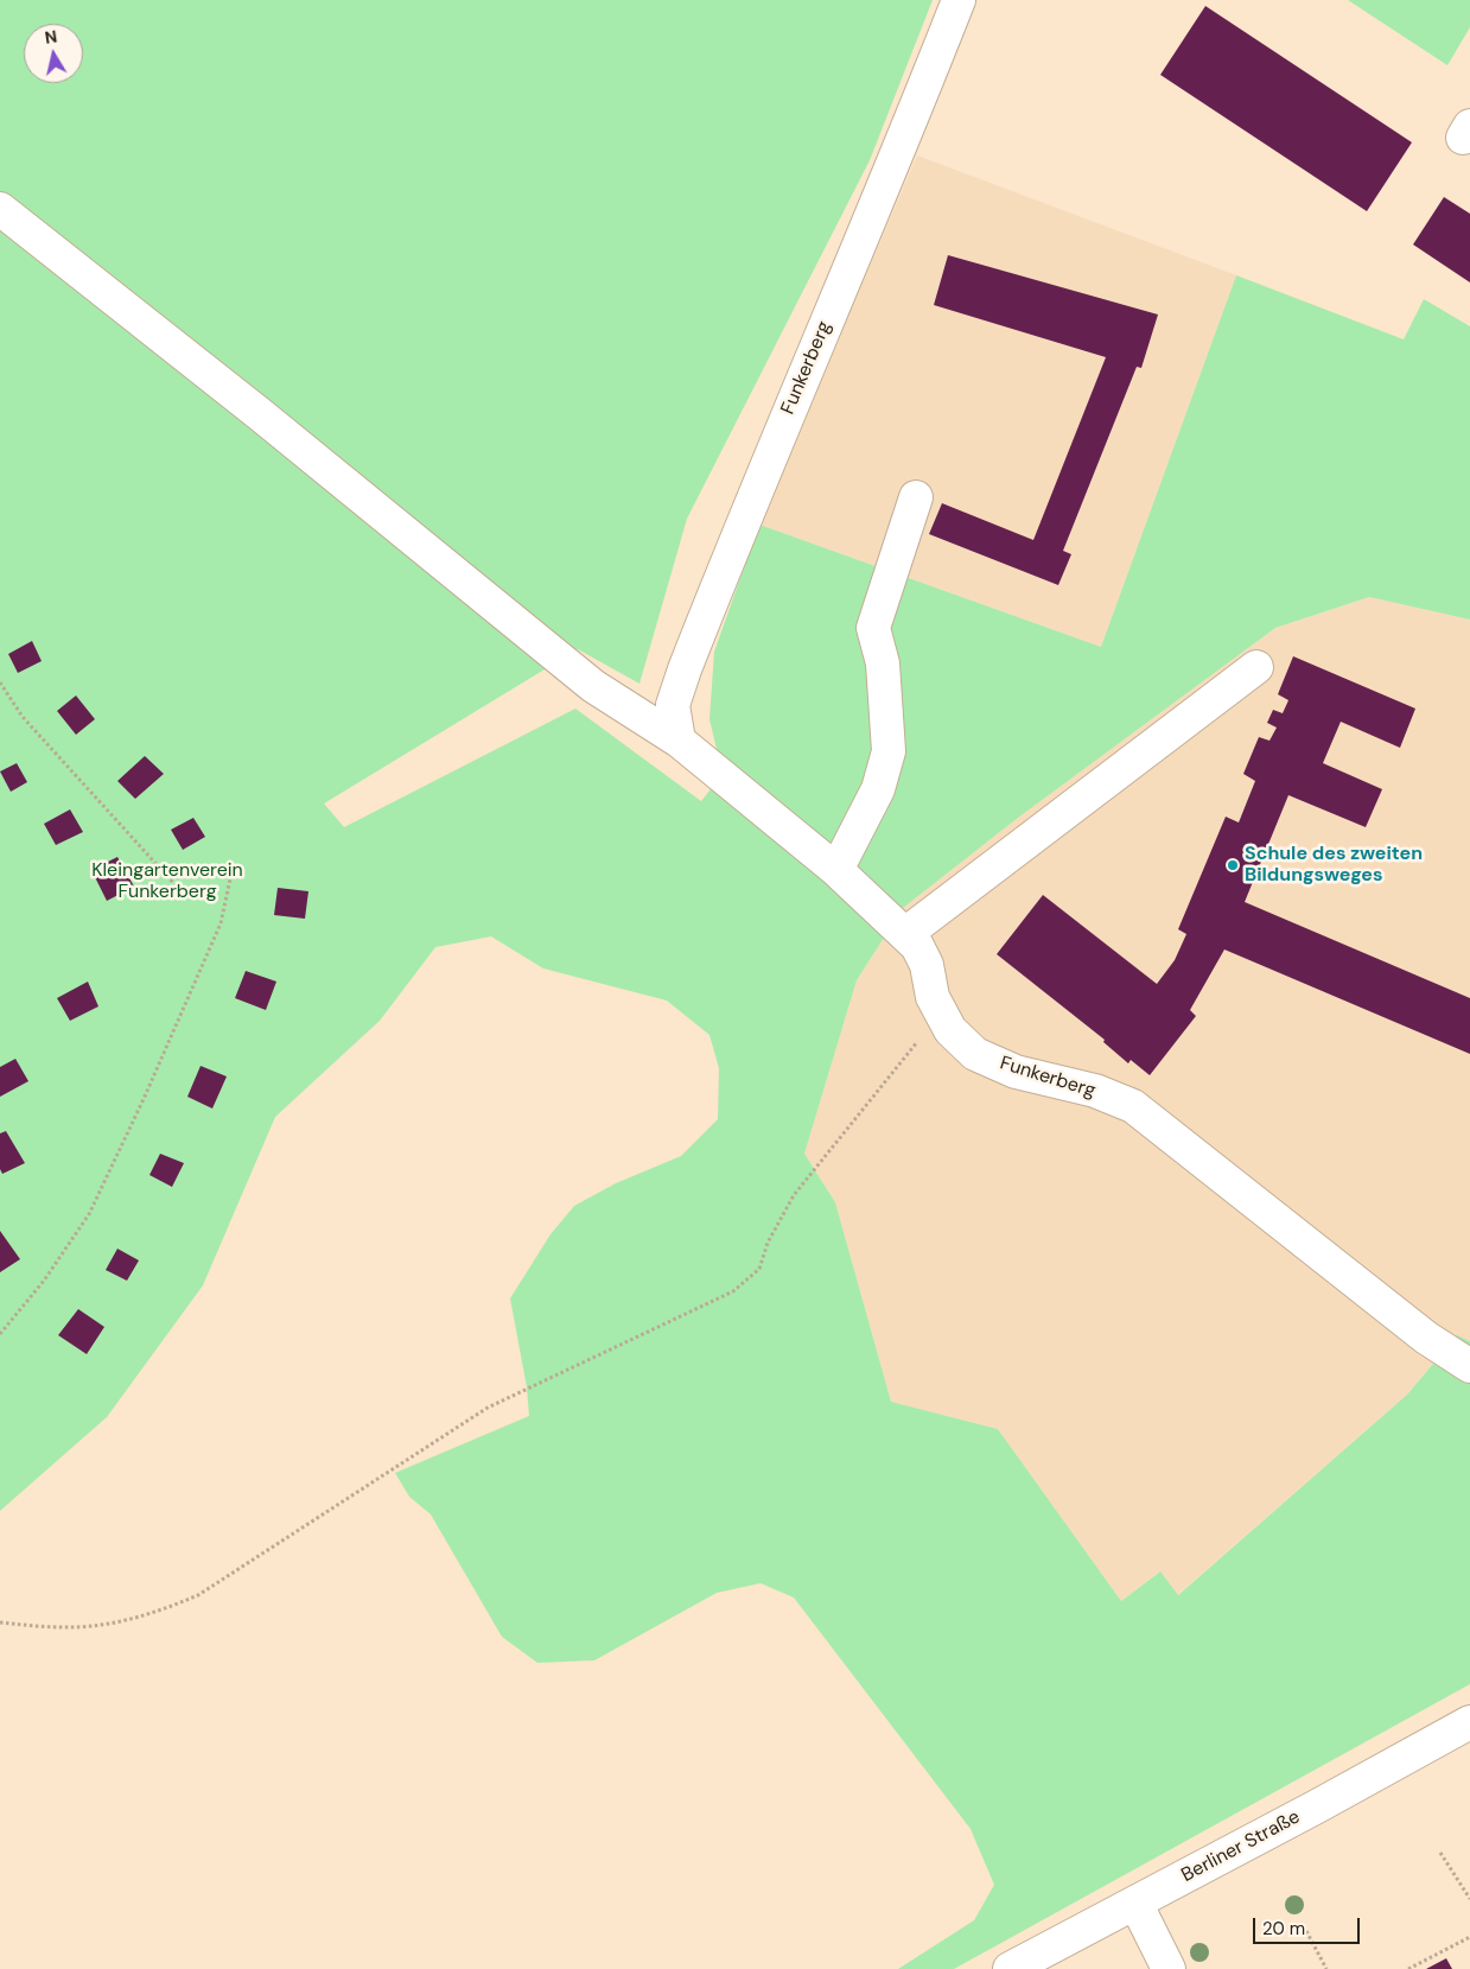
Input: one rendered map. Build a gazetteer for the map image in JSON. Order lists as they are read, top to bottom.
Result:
{
  "streets": {
    "street": ["Funkerberg", "Berliner Straße"]
  },
  "parks": ["Kleingartenverein Funkerberg"],
  "places": ["Schule des zweiten Bildungsweges"],
  "scale_bar": "20 m",
  "north": "top"
}
